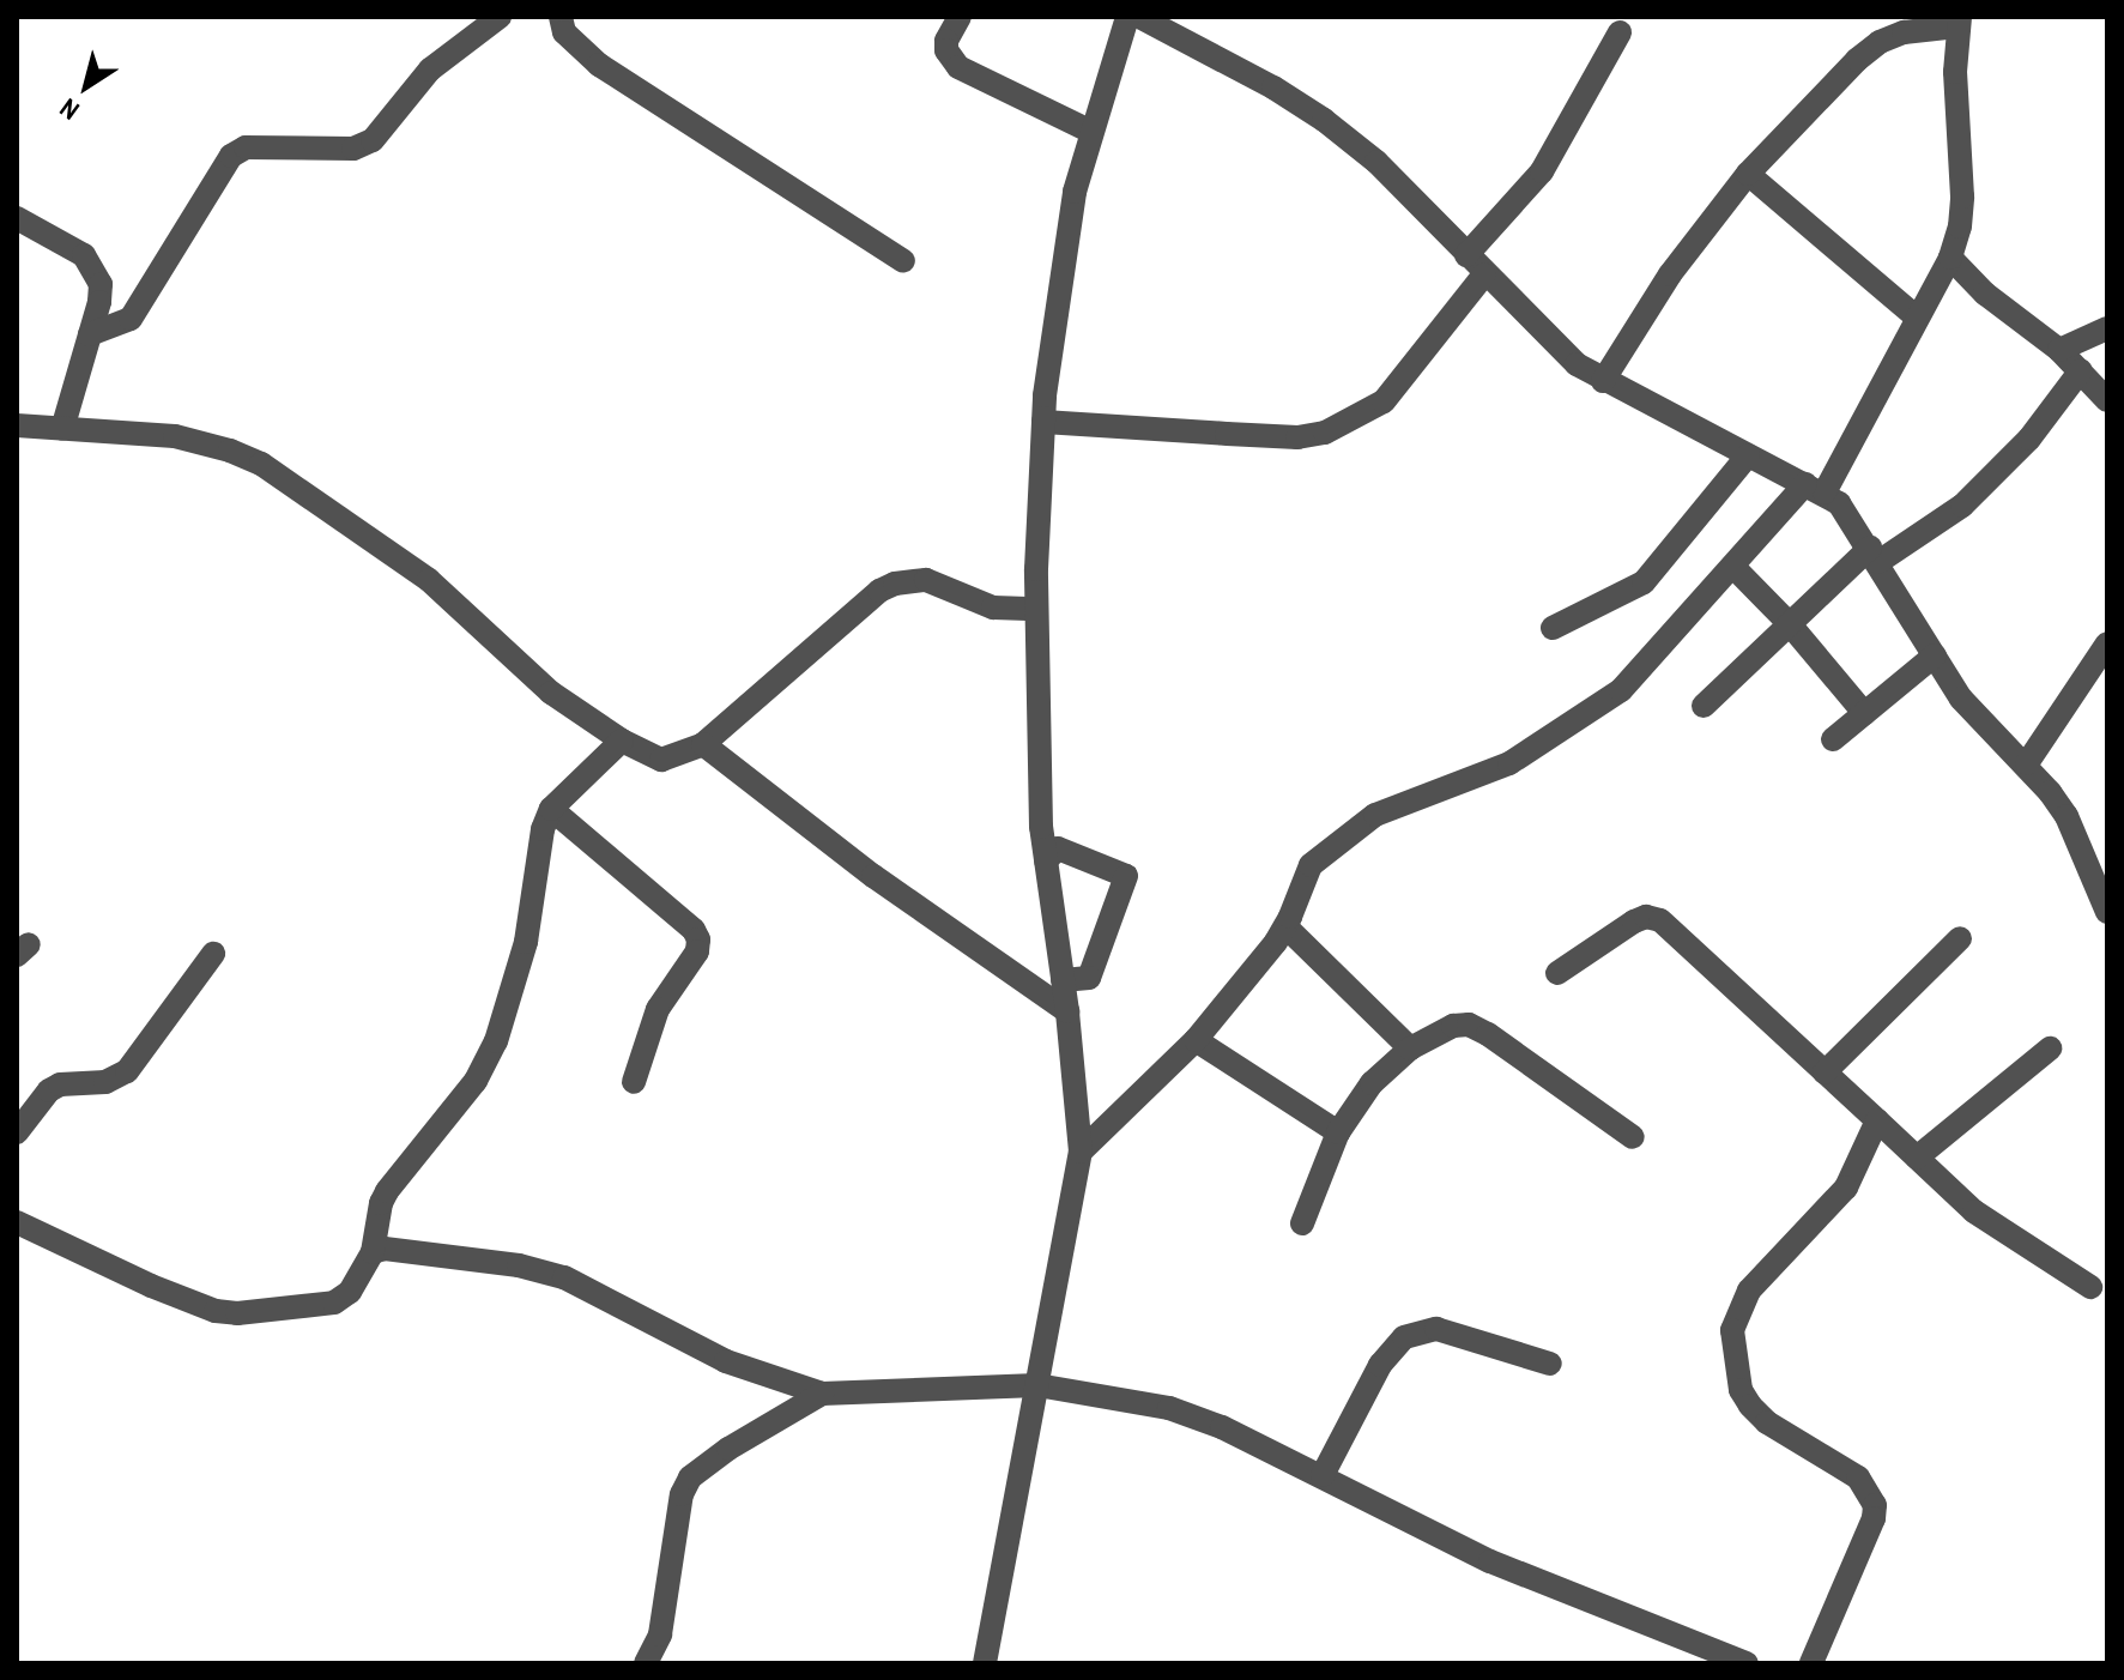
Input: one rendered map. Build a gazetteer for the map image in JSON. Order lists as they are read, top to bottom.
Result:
{
  "north": "bottom left"
}
